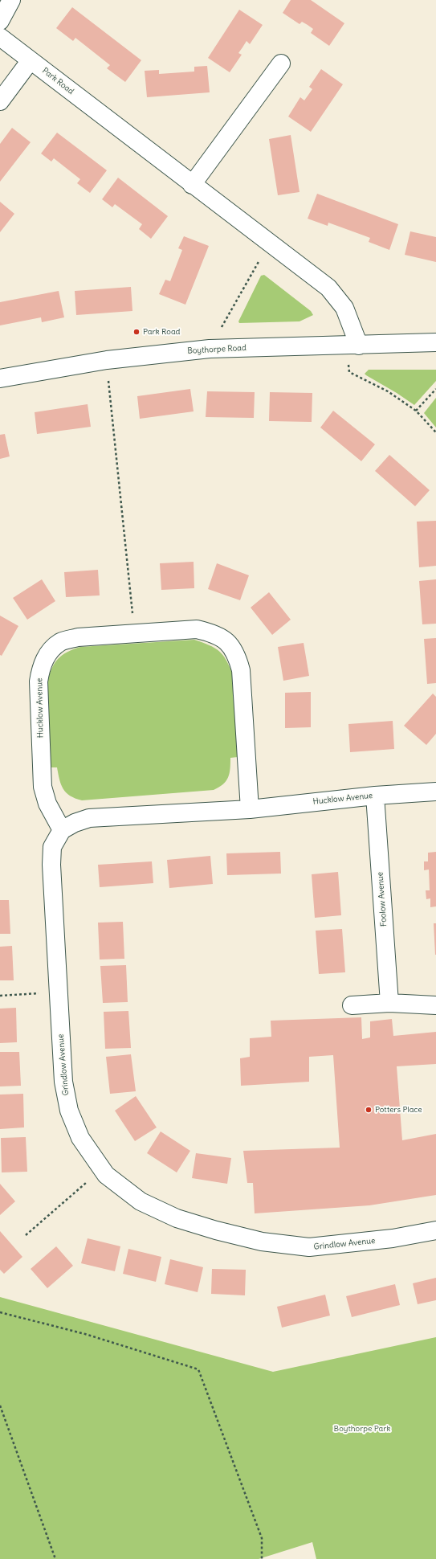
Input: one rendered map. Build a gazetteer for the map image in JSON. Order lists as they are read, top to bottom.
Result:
{
  "streets": {
    "street": [
      "Park Road",
      "Boythorpe Road",
      "Hucklow Avenue",
      "Foolow Avenue",
      "Grindlow Avenue"
    ]
  },
  "crossings": [
    ["Park Road", "Boythorpe Road"],
    ["Hucklow Avenue", "Foolow Avenue"],
    ["Hucklow Avenue", "Grindlow Avenue"]
  ],
  "parks": ["Boythorpe Park"],
  "places": ["Park Road", "Potters Place"]
}
